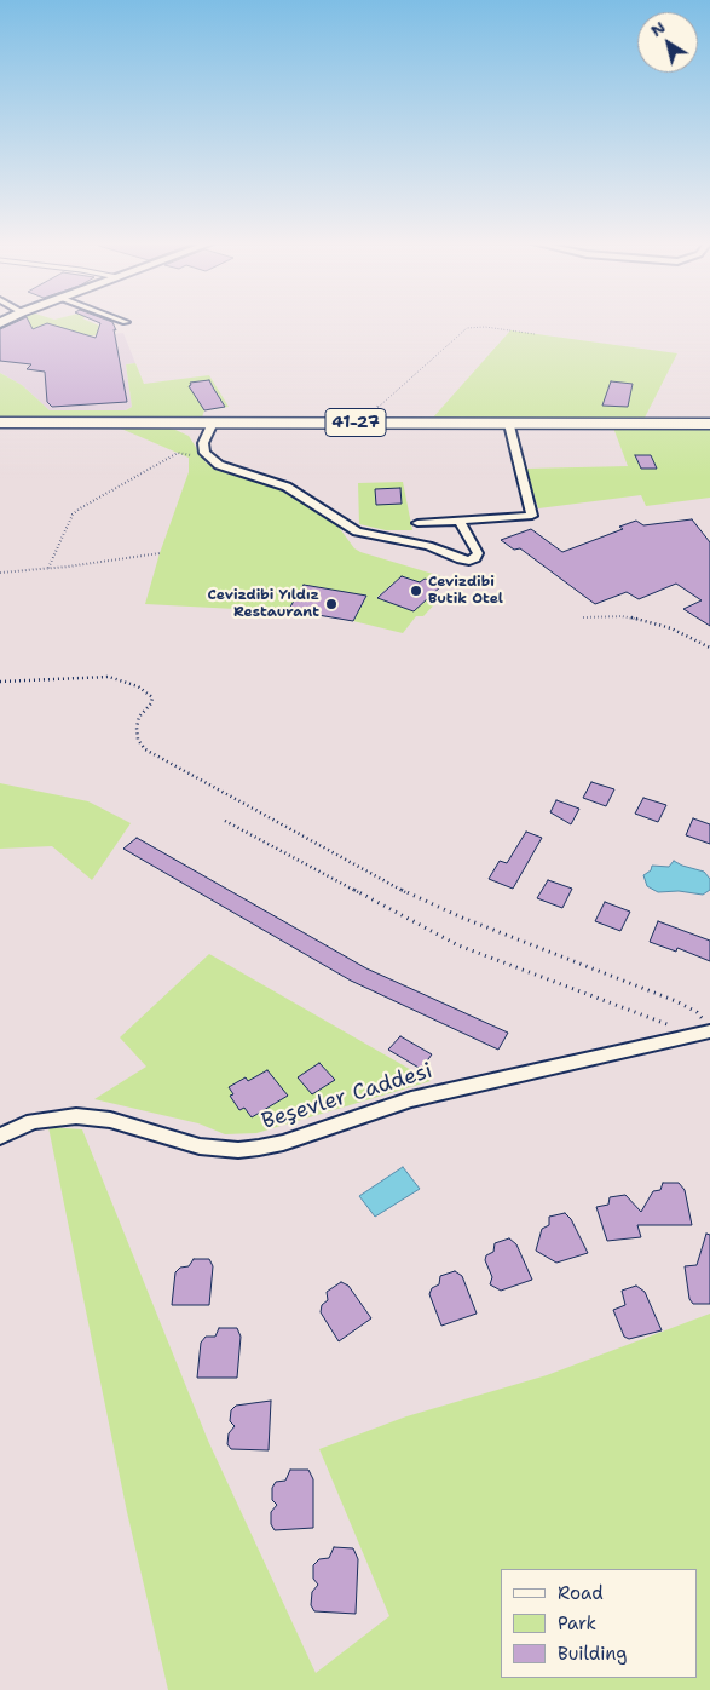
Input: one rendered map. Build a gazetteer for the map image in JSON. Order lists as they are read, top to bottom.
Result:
{
  "streets": {
    "main road": ["41-27"],
    "street": ["Beşevler Caddesi"]
  },
  "places": ["Cevizdibi Butik Otel", "Cevizdibi Yıldız Restaurant"],
  "legend": ["Road", "Park", "Building"],
  "north": "top left"
}
